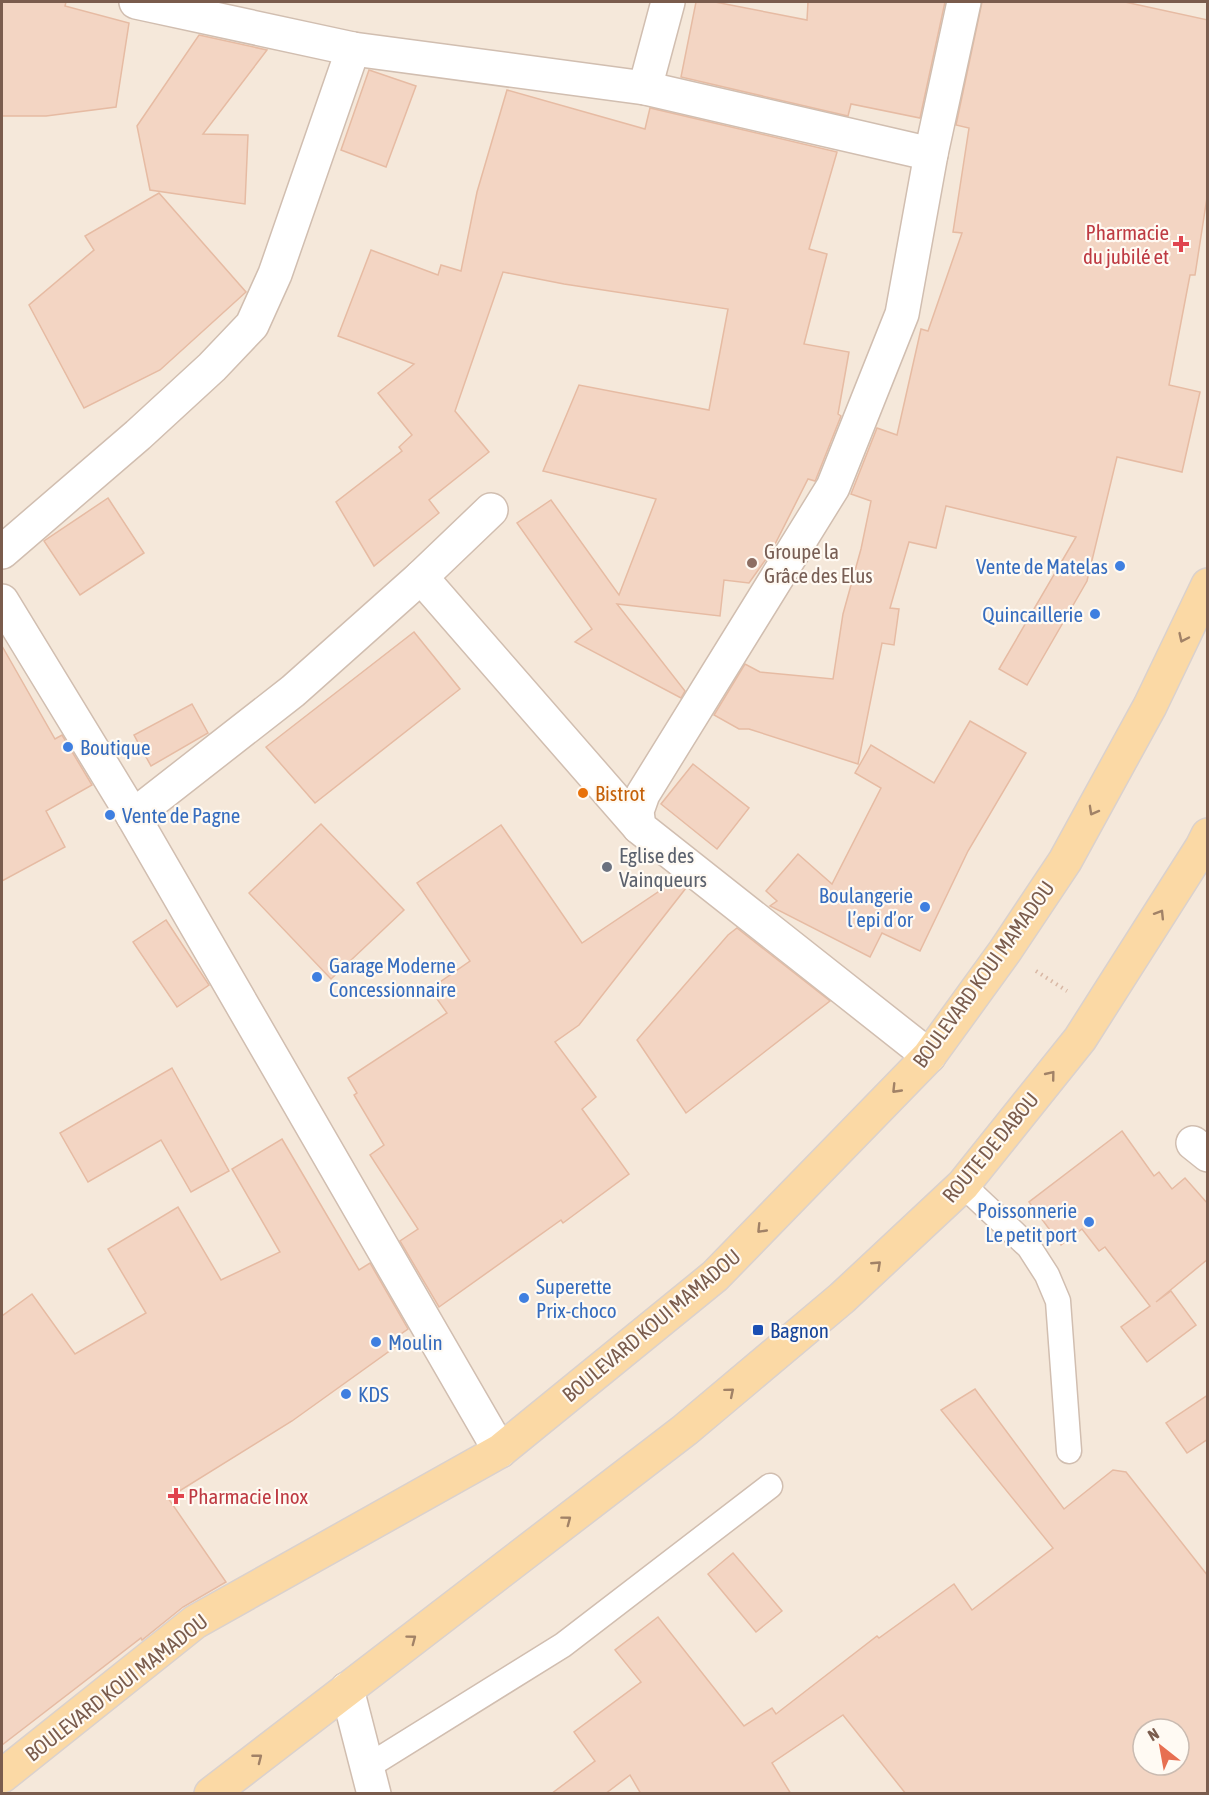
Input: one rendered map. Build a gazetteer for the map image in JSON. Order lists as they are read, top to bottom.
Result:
{
  "streets": {
    "main road": ["BOULEVARD KOUI MAMADOU", "ROUTE DE DABOU"]
  },
  "one_way": ["BOULEVARD KOUI MAMADOU", "ROUTE DE DABOU"],
  "places": {
    "health": ["Pharmacie du jubilé et", "Pharmacie Inox"],
    "other": [
      "Groupe la Grâce des Elus",
      "Vente de Matelas",
      "Quincaillerie",
      "Boutique",
      "Bistrot",
      "Vente de Pagne",
      "Eglise des Vainqueurs",
      "Boulangerie l’epi d’or",
      "Garage Moderne Concessionnaire",
      "Poissonnerie Le petit port",
      "Superette Prix-choco",
      "Moulin",
      "KDS"
    ],
    "transit": ["Bagnon"]
  },
  "north": "top left"
}
